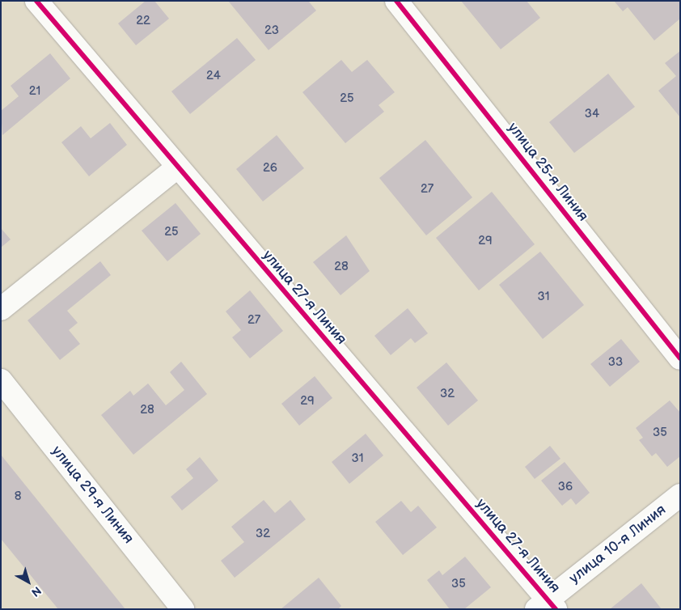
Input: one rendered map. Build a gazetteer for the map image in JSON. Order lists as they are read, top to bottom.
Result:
{
  "streets": {
    "street": [
      "улица 25-я Линия",
      "улица 27-я Линия",
      "улица 29-я Линия",
      "улица 10-я Линия"
    ]
  },
  "crossings": [
    ["улица 27-я Линия", "улица 10-я Линия"]
  ],
  "house_numbers": [
    "22",
    "23",
    "24",
    "21",
    "25",
    "34",
    "26",
    "27",
    "25",
    "29",
    "28",
    "31",
    "27",
    "33",
    "32",
    "29",
    "28",
    "35",
    "31",
    "36",
    "8",
    "32",
    "35"
  ],
  "north": "bottom right"
}
